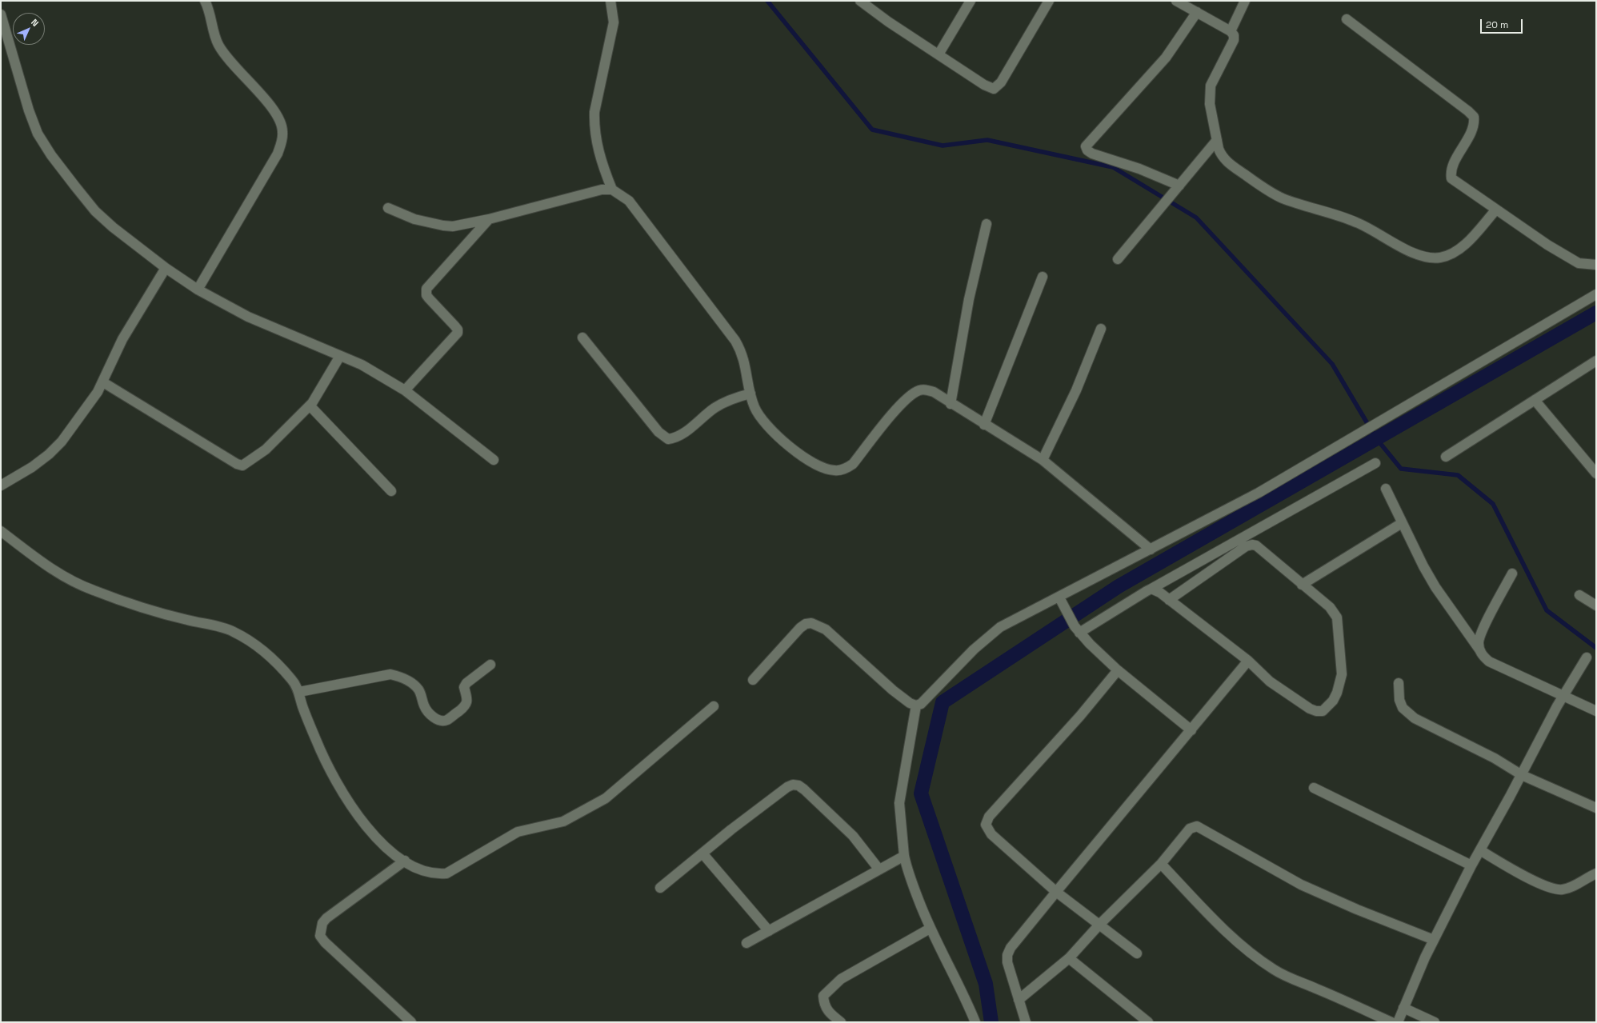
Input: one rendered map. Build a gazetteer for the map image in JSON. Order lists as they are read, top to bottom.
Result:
{
  "scale_bar": "20 m",
  "north": "top right"
}
